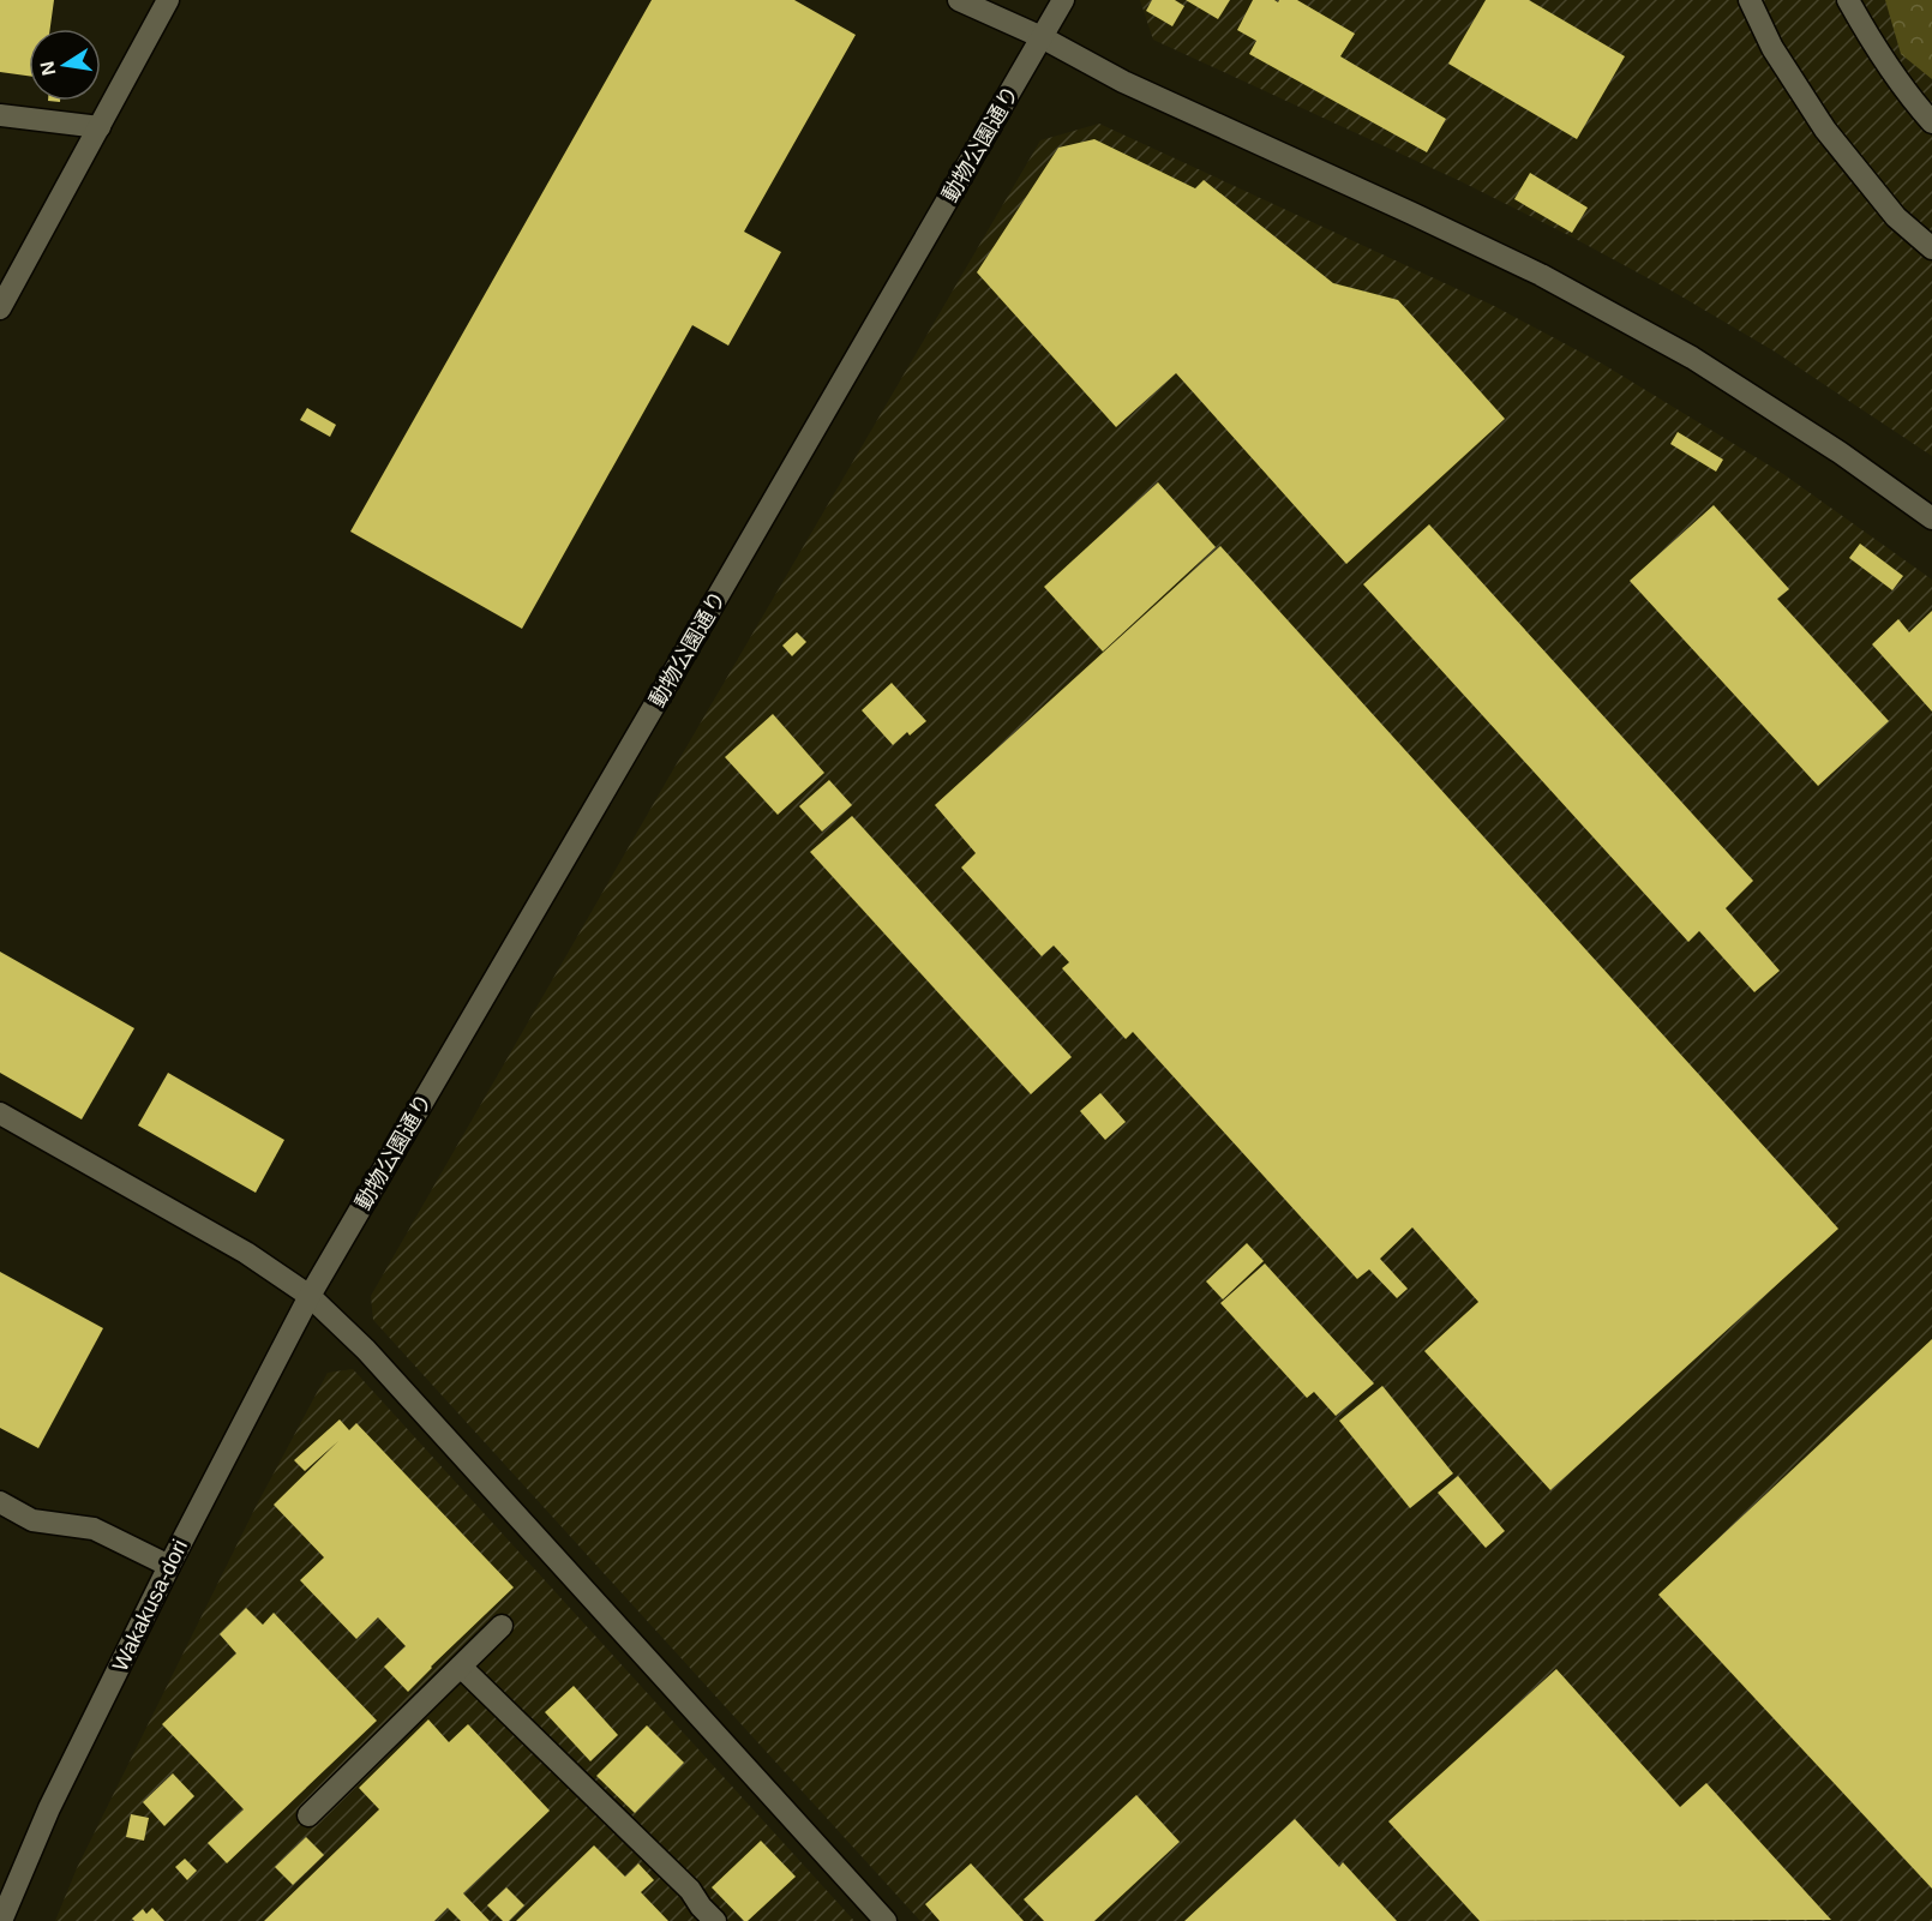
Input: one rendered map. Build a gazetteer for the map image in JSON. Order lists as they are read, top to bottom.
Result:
{
  "streets": {
    "street": ["動物公園通り", "Wakakusa-dori"]
  },
  "crossings": [
    ["動物公園通り", "Wakakusa-dori"]
  ],
  "north": "left"
}
